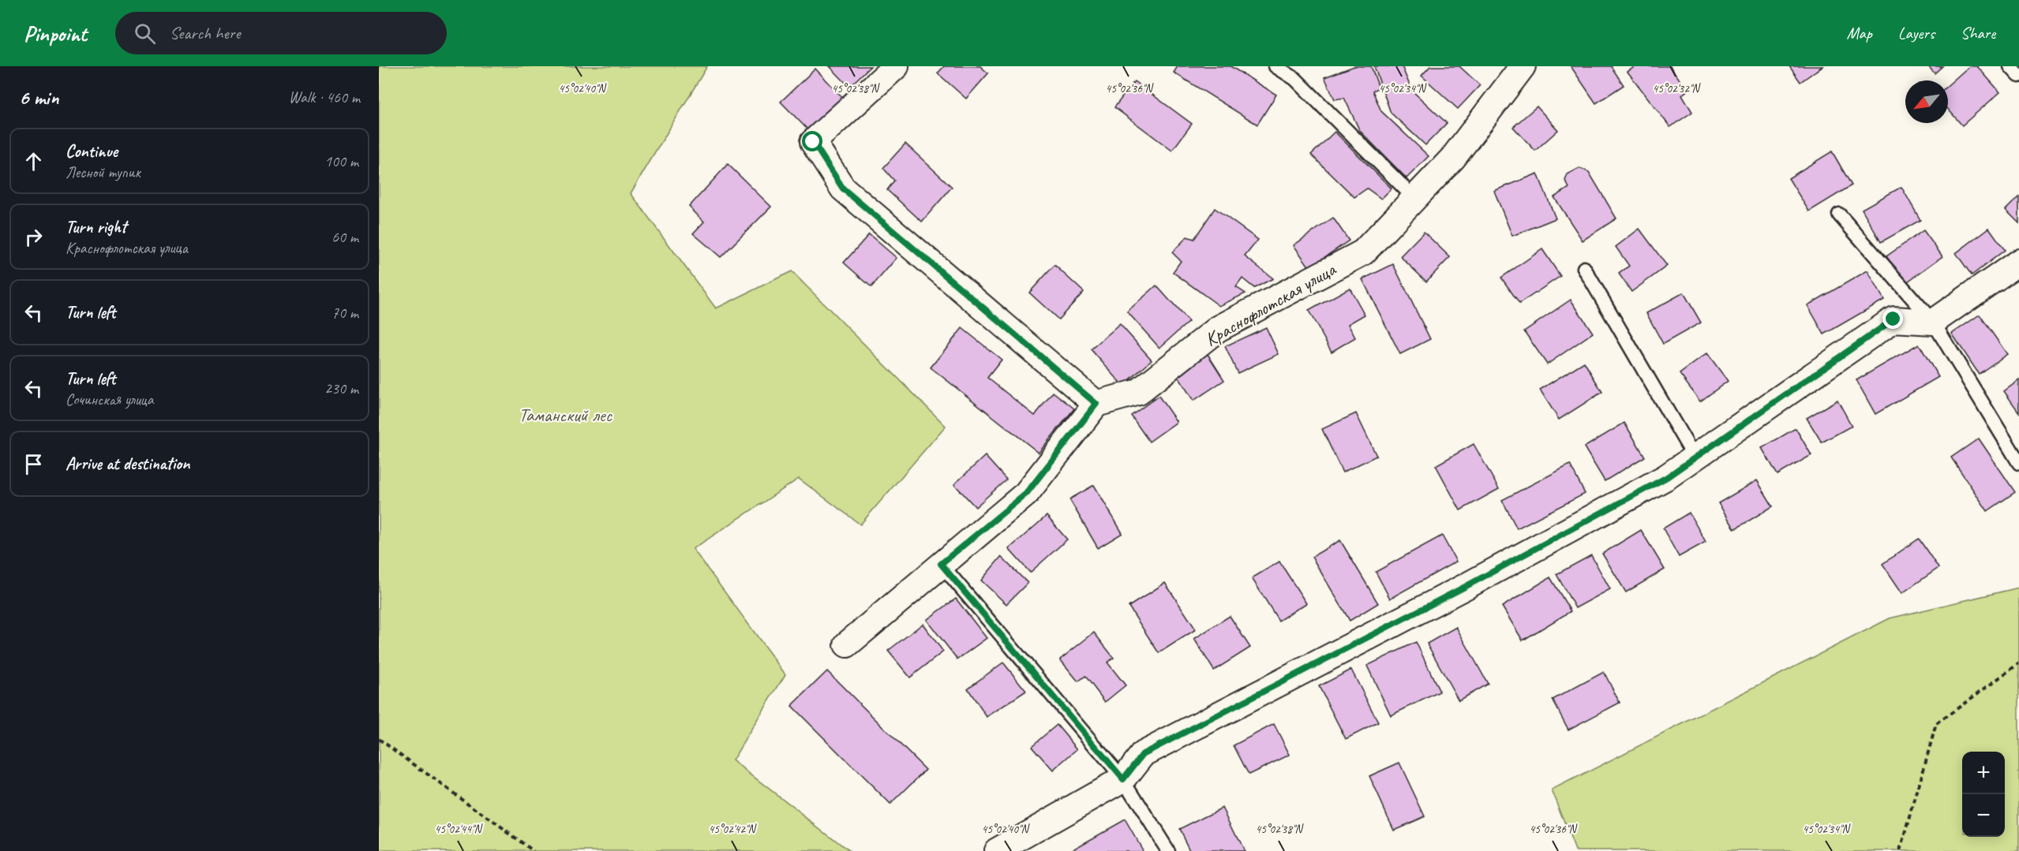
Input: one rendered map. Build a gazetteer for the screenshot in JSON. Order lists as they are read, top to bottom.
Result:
{
  "streets": {
    "street": ["Краснофлотская улица"]
  },
  "parks": ["Таманский лес"],
  "north": "bottom left",
  "page": {
    "header": "Pinpoint",
    "search": "Search here",
    "nav": ["Map", "Layers", "Share"],
    "heading": ["6 min", "Walk · 460 m"],
    "list": [
      ["Continue", "Лесной тупик", "100 m"],
      ["Turn right", "Краснофлотская улица", "60 m"],
      ["Turn left", "70 m"],
      ["Turn left", "Сочинская улица", "230 m"],
      "Arrive at destination"
    ],
    "map_buttons": ["+", "−"]
  },
  "coordinates": [
    "45°02'40\"N",
    "45°02'38\"N",
    "45°02'36\"N",
    "45°02'34\"N",
    "45°02'32\"N",
    "45°02'44\"N",
    "45°02'42\"N"
  ]
}
